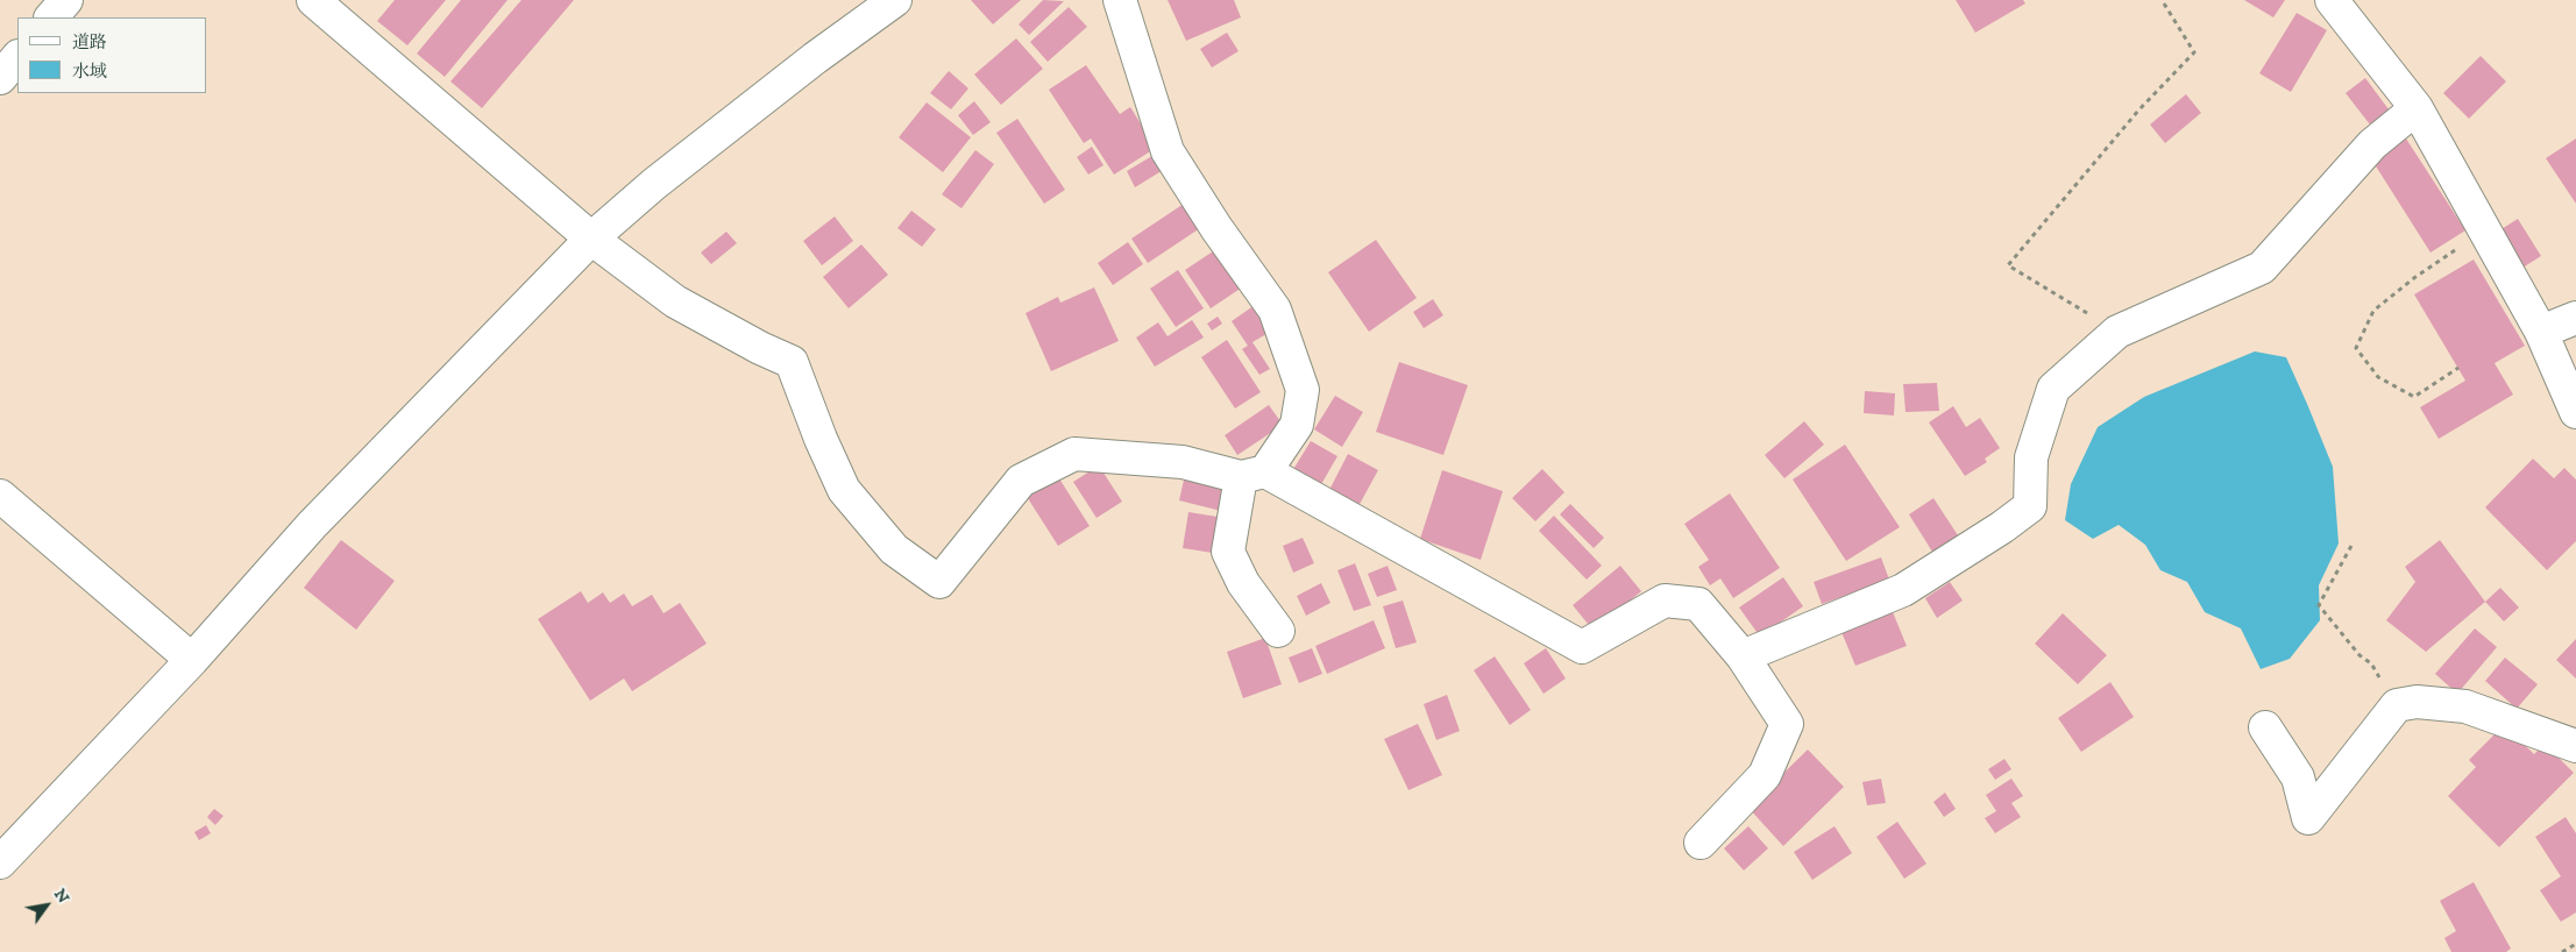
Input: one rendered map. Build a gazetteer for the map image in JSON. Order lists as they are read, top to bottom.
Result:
{
  "legend": ["道路", "水域"],
  "north": "top right"
}
